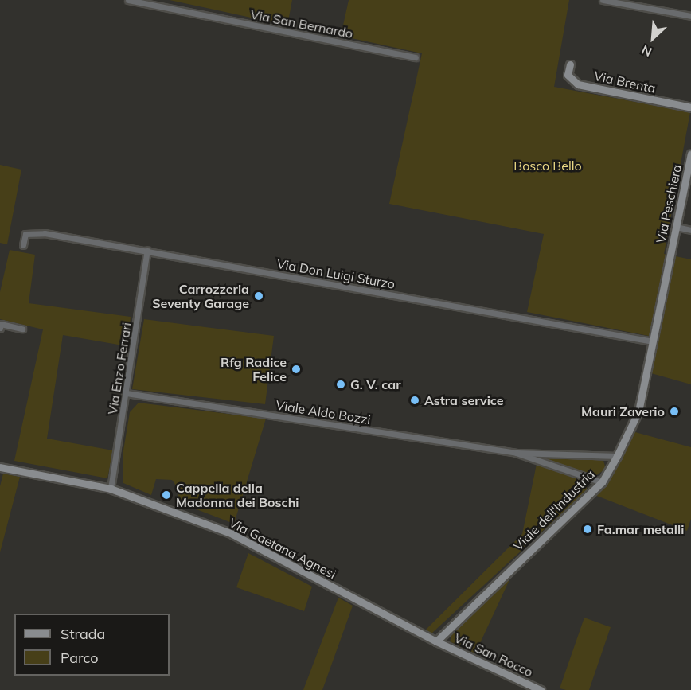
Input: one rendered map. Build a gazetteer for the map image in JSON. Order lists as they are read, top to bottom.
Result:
{
  "streets": {
    "street": [
      "Via San Bernardo",
      "Via Brenta",
      "Via Peschiera",
      "Via Don Luigi Sturzo",
      "Via Enzo Ferrari",
      "Viale Aldo Bozzi",
      "Viale dell'Industria",
      "Via Gaetana Agnesi",
      "Via San Rocco"
    ]
  },
  "crossings": [
    ["Via Peschiera", "Via Don Luigi Sturzo"],
    ["Via Peschiera", "Viale dell'Industria"],
    ["Via Don Luigi Sturzo", "Via Enzo Ferrari"],
    ["Via Don Luigi Sturzo", "Viale dell'Industria"],
    ["Via Enzo Ferrari", "Viale Aldo Bozzi"],
    ["Via Enzo Ferrari", "Via Gaetana Agnesi"],
    ["Viale Aldo Bozzi", "Viale dell'Industria"],
    ["Viale dell'Industria", "Via Gaetana Agnesi"],
    ["Viale dell'Industria", "Via San Rocco"],
    ["Via Gaetana Agnesi", "Via San Rocco"]
  ],
  "parks": ["Bosco Bello"],
  "places": [
    "Carrozzeria Seventy Garage",
    "Rfg Radice Felice",
    "G. V. car",
    "Astra service",
    "Mauri Zaverio",
    "Cappella della Madonna dei Boschi",
    "Fa.mar metalli"
  ],
  "legend": ["Strada", "Parco"],
  "north": "bottom left"
}
